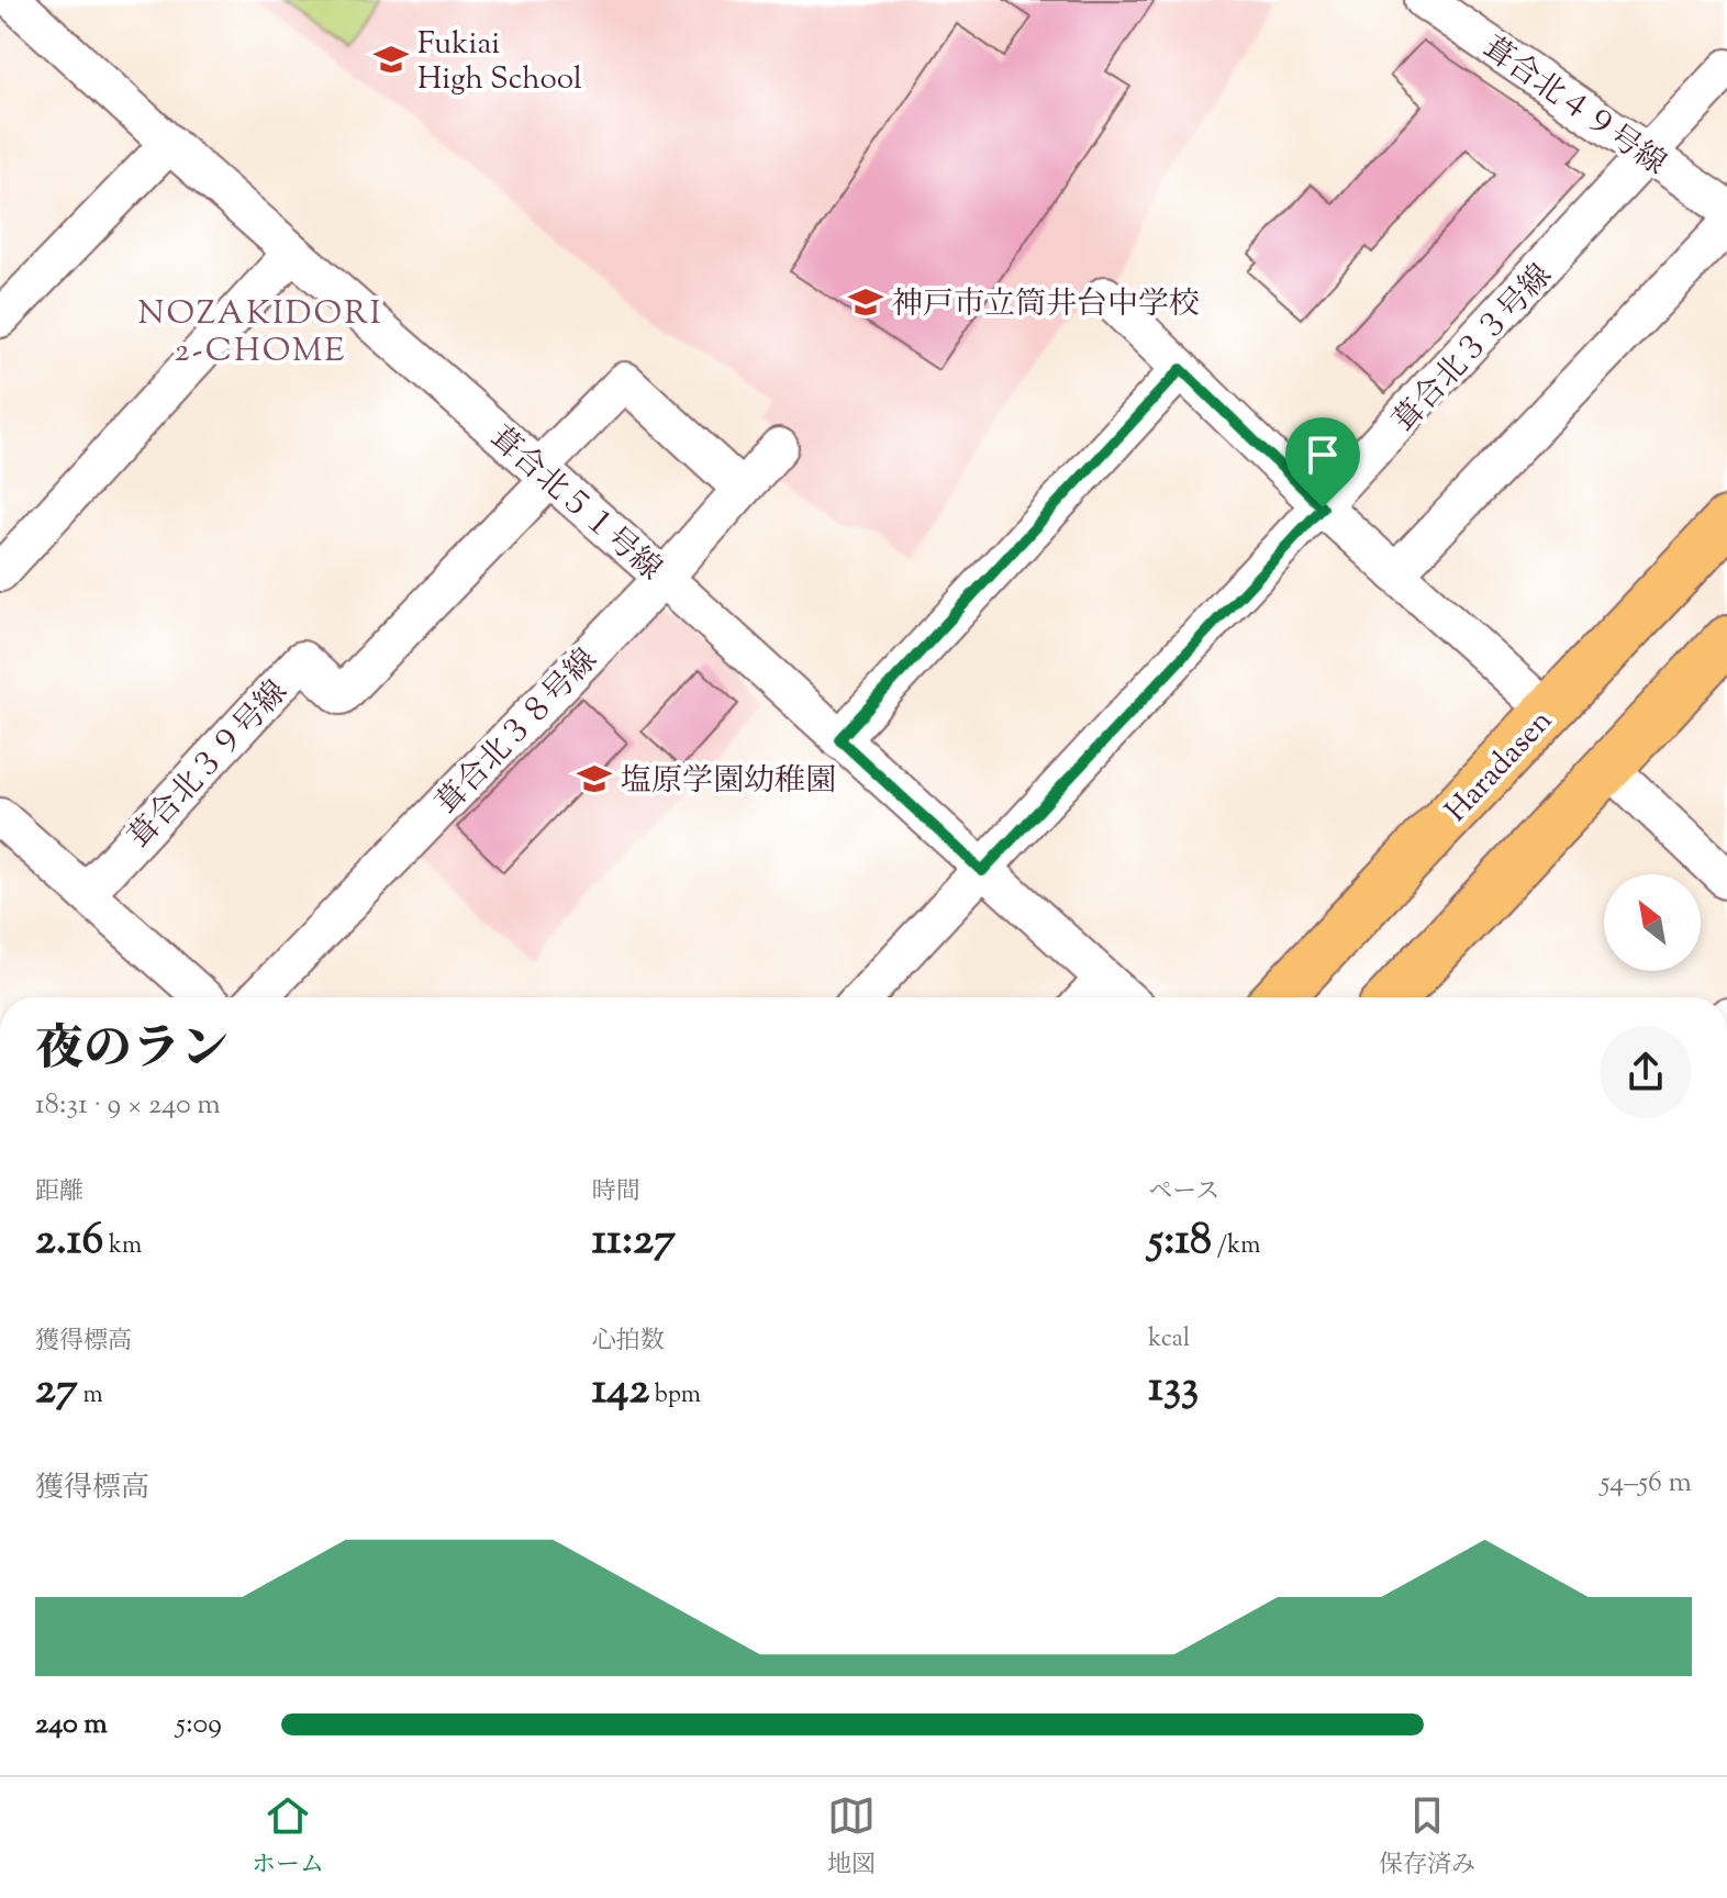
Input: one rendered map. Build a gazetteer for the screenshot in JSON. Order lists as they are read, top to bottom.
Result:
{
  "streets": {
    "main road": ["Haradasen"],
    "street": [
      "葺合北４９号線",
      "葺合北３３号線",
      "葺合北５１号線",
      "葺合北３８号線",
      "葺合北３９号線"
    ]
  },
  "crossings": [
    ["葺合北４９号線", "葺合北３３号線"],
    ["葺合北３３号線", "葺合北５１号線"],
    ["葺合北５１号線", "葺合北３８号線"],
    ["葺合北５１号線", "葺合北３９号線"]
  ],
  "districts": ["NOZAKIDORI 2-CHOME"],
  "places": {
    "school or university": ["Fukiai High School", "神戸市立筒井台中学校", "塩原学園幼稚園"]
  },
  "north": "top left",
  "page": {
    "heading": ["夜のラン", "18:31 · 9 × 240 m"],
    "stats": [
      ["距離", "2.16 km"],
      ["時間", "11:27"],
      ["ペース", "5:18 /km"],
      ["獲得標高", "27 m"],
      ["心拍数", "142 bpm"],
      ["kcal", "133"]
    ],
    "chart": ["獲得標高", "54–56 m"],
    "list": [
      {
        "name": "240 m",
        "note": "5:09"
      }
    ],
    "tabs": ["ホーム", "地図", "保存済み"]
  }
}
